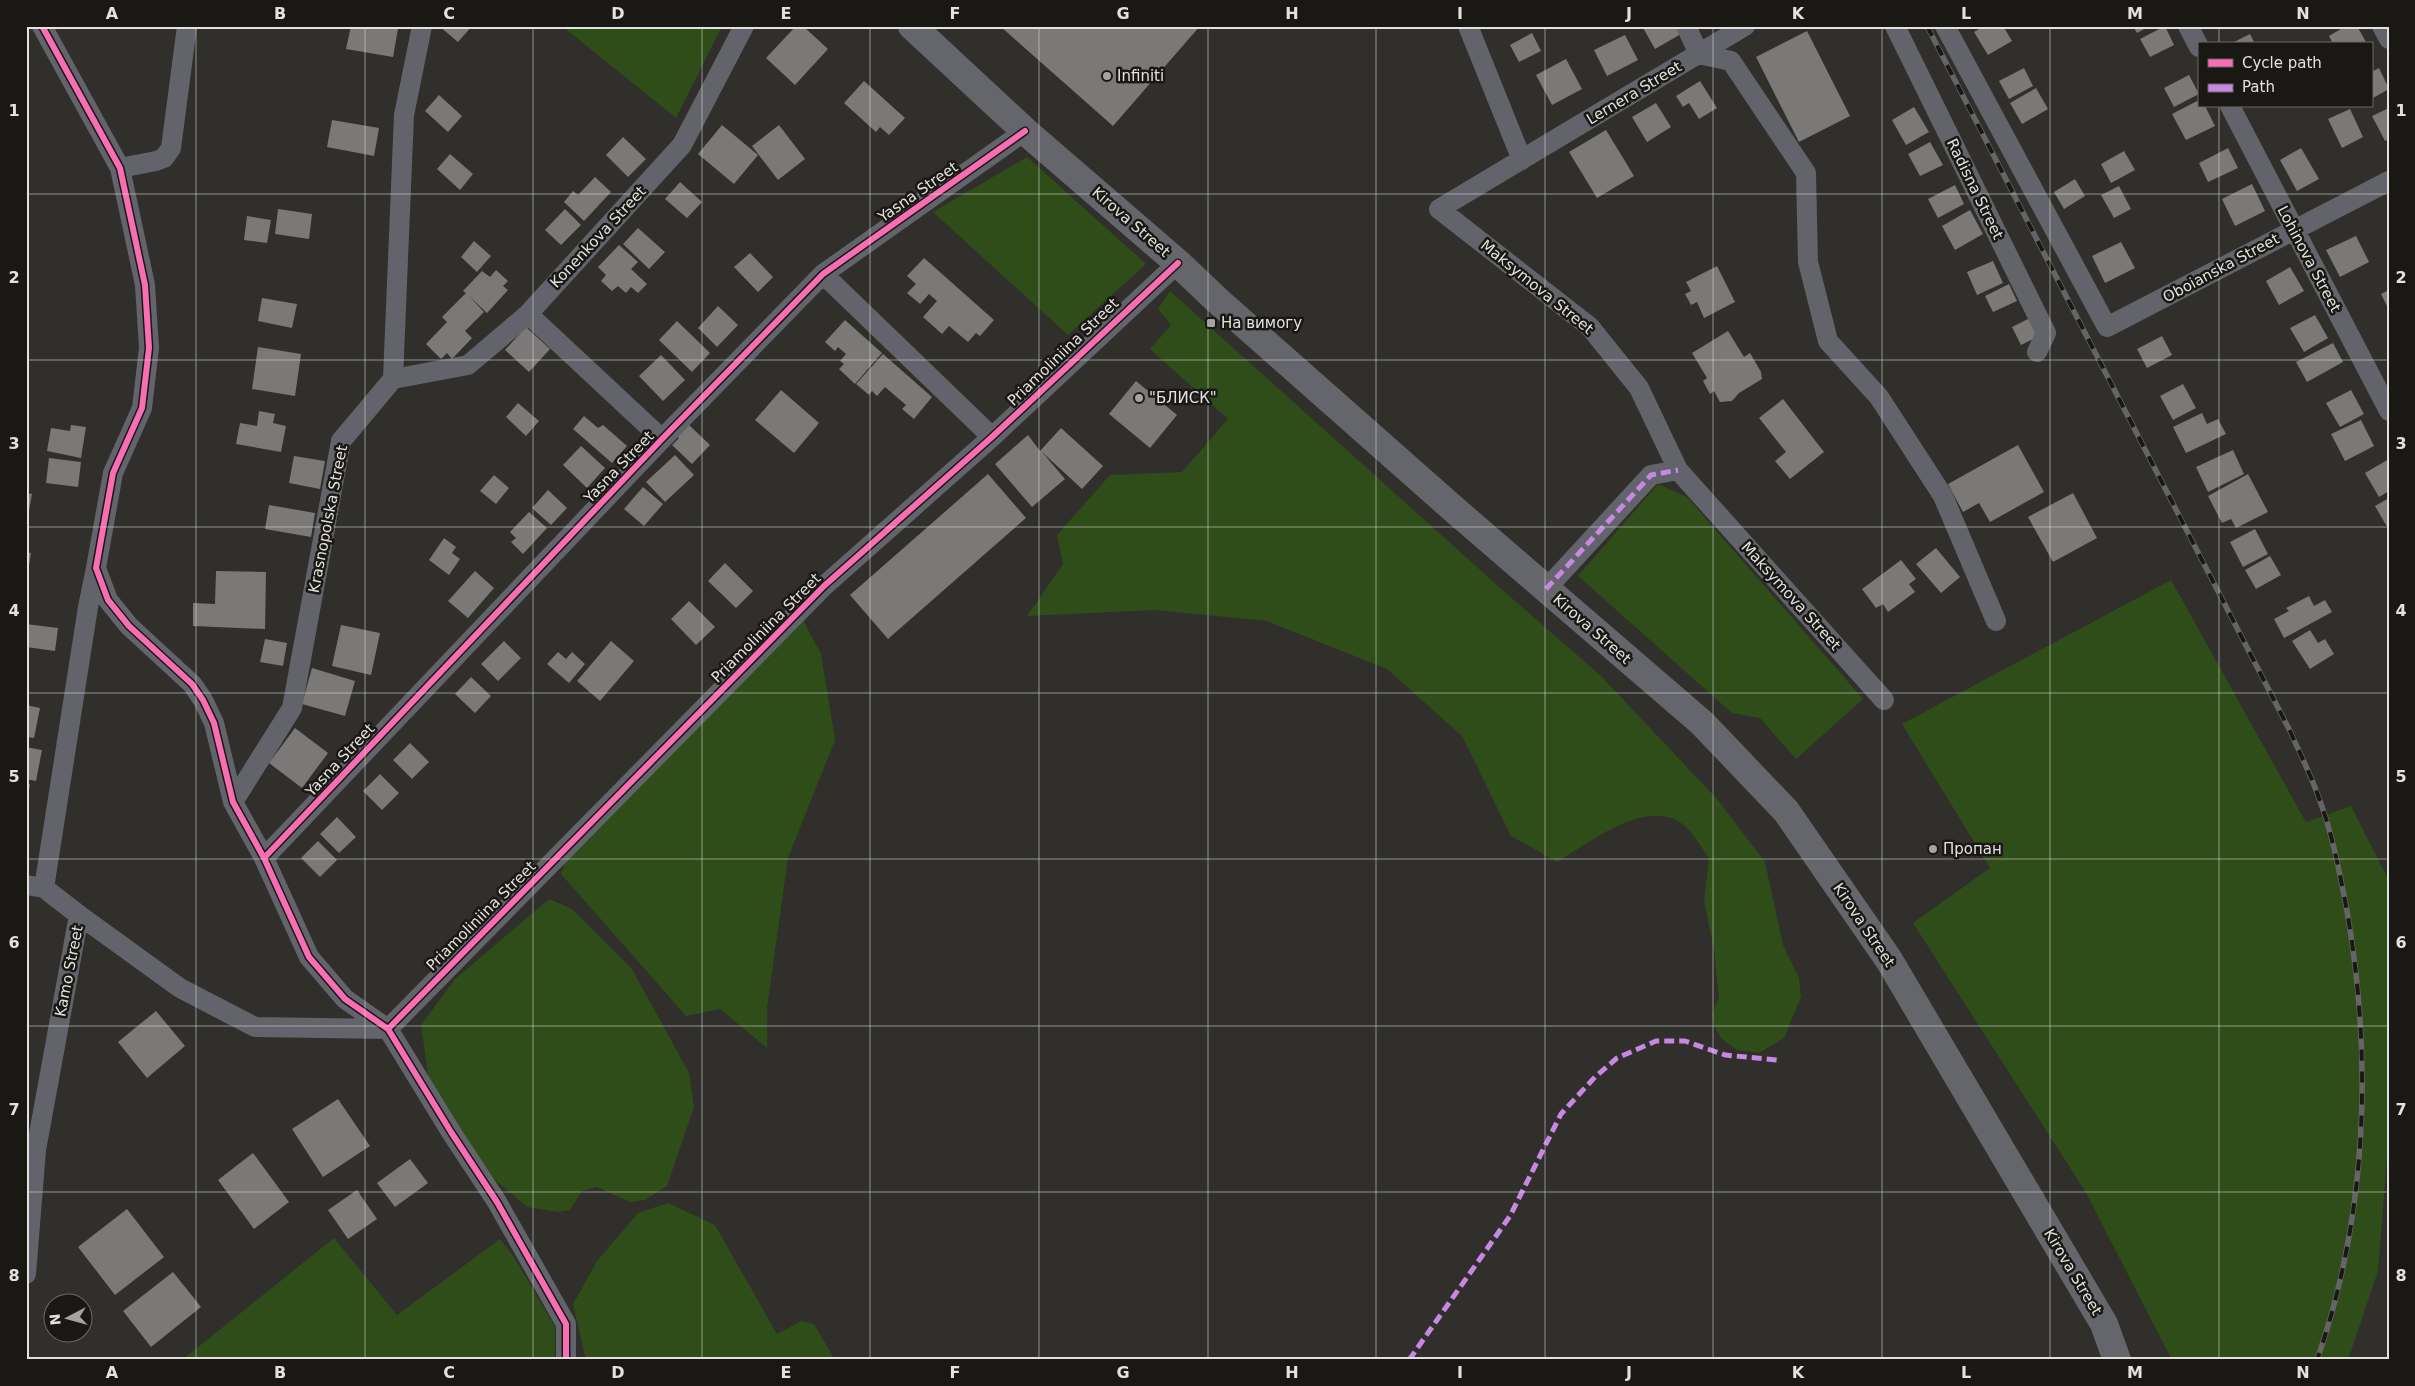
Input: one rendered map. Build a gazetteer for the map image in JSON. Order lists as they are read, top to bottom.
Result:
{
  "streets": {
    "main road": ["Kirova Street"],
    "street": [
      "Lernera Street",
      "Radisna Street",
      "Yasna Street",
      "Konenkova Street",
      "Lohinova Street",
      "Oboianska Street",
      "Maksymova Street",
      "Priamoliniina Street",
      "Krasnopolska Street",
      "Kamo Street"
    ]
  },
  "crossings": [
    ["Lernera Street", "Maksymova Street"],
    ["Yasna Street", "Kirova Street"],
    ["Kirova Street", "Priamoliniina Street"],
    ["Konenkova Street", "Krasnopolska Street"],
    ["Lohinova Street", "Oboianska Street"]
  ],
  "places": {
    "other": ["Infiniti", "\"БЛИСК\"", "Пропан"],
    "transit": ["На вимогу"]
  },
  "legend": ["Cycle path", "Path"],
  "north": "left",
  "grid": {
    "columns": [
      "A",
      "B",
      "C",
      "D",
      "E",
      "F",
      "G",
      "H",
      "I",
      "J",
      "K",
      "L",
      "M",
      "N"
    ],
    "rows": [
      "1",
      "2",
      "3",
      "4",
      "5",
      "6",
      "7",
      "8"
    ]
  }
}
